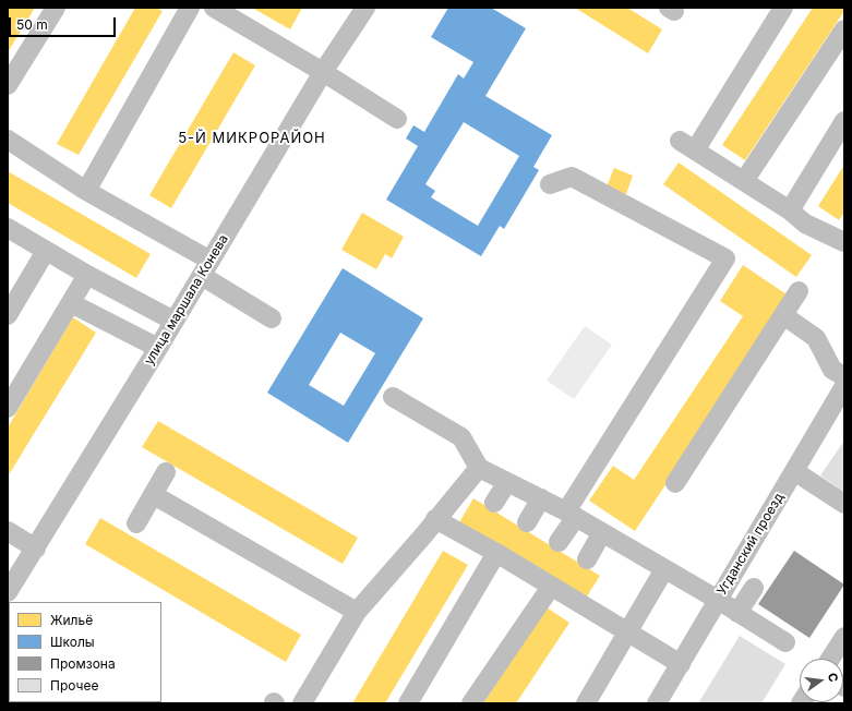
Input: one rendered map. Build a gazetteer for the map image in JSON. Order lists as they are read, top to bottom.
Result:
{
  "streets": {
    "street": ["улица маршала Конева", "Угданский проезд"]
  },
  "districts": ["5-Й МИКРОРАЙОН"],
  "legend": [
    "Жильё",
    "Школы",
    "Промзона",
    "Прочее"
  ],
  "scale_bar": "50 m",
  "north": "right"
}
